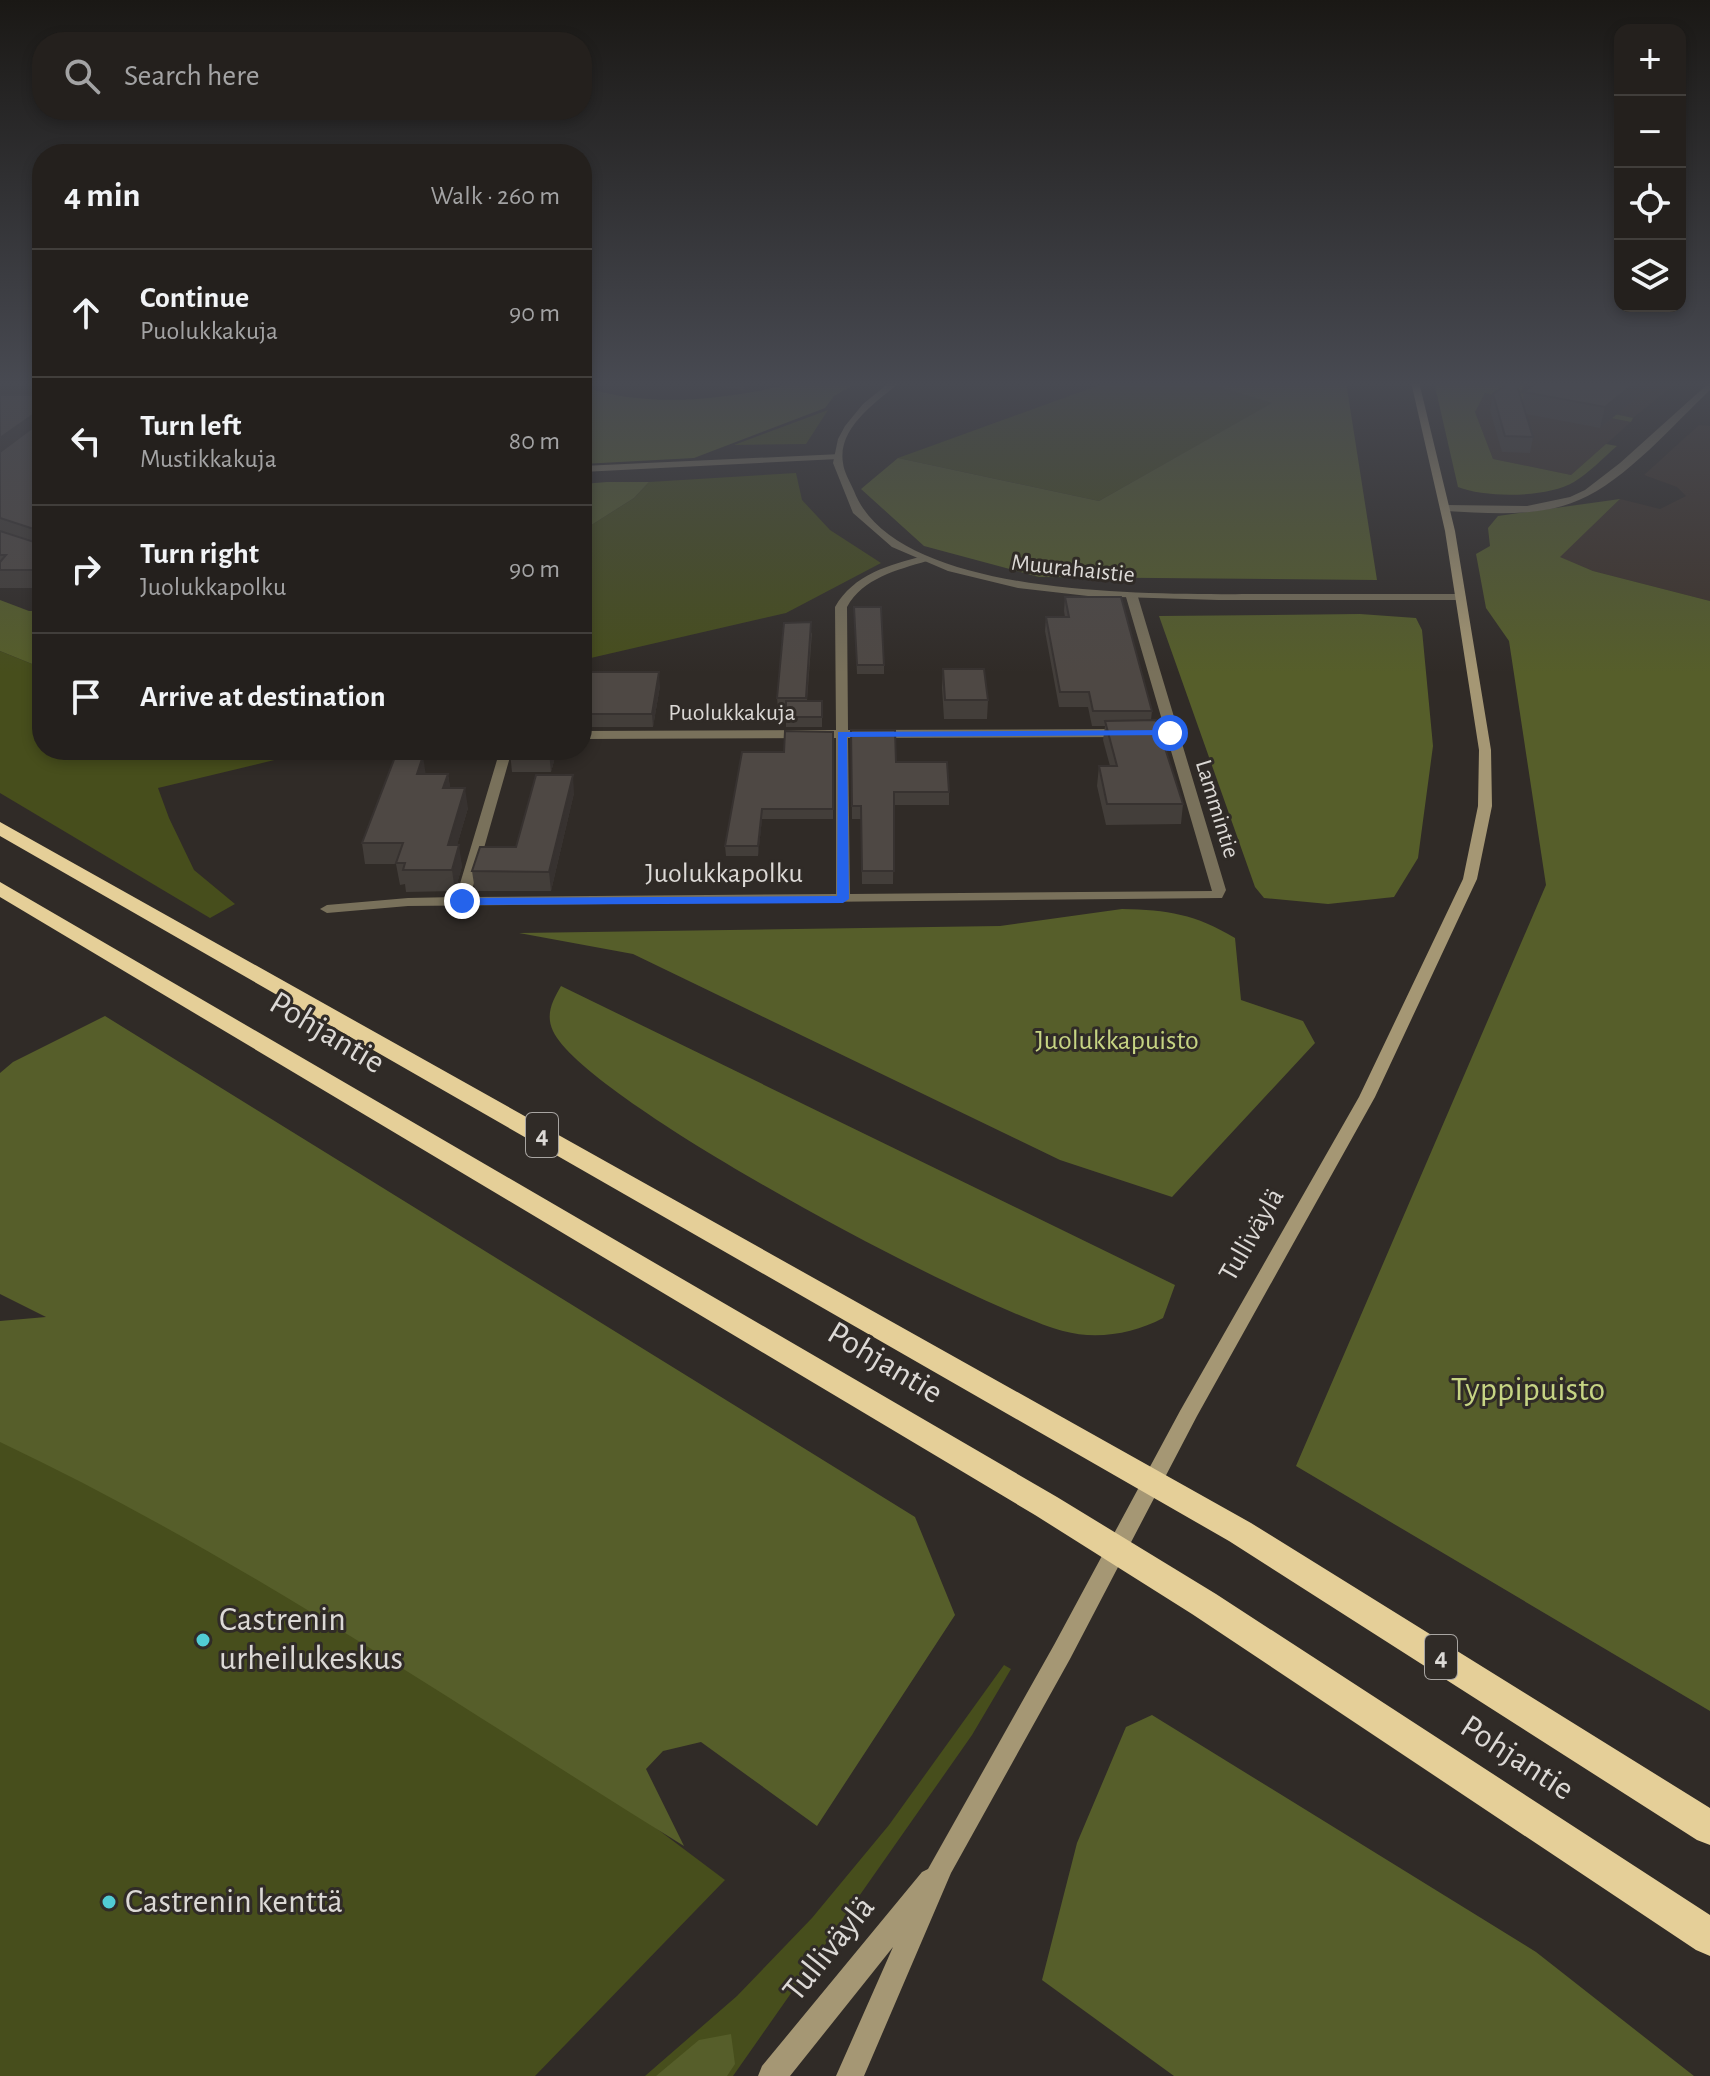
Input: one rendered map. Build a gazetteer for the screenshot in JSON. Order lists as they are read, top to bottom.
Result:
{
  "streets": {
    "highway": ["Pohjantie", "4"],
    "main road": ["Tulliväylä"],
    "street": [
      "Muurahaistie",
      "Puolukkakuja",
      "Lammintie",
      "Juolukkapolku"
    ]
  },
  "crossings": [
    ["Muurahaistie", "Lammintie"],
    ["Muurahaistie", "Tulliväylä"],
    ["Lammintie", "Juolukkapolku"]
  ],
  "parks": ["Juolukkapuisto", "Typpipuisto"],
  "places": ["Castrenin urheilukeskus", "Castrenin kenttä"],
  "page": {
    "map_buttons": ["+", "−"],
    "search": "Search here",
    "heading": ["4 min", "Walk · 260 m"],
    "list": [
      ["Continue", "Puolukkakuja", "90 m"],
      ["Turn left", "Mustikkakuja", "80 m"],
      ["Turn right", "Juolukkapolku", "90 m"],
      "Arrive at destination"
    ]
  }
}
